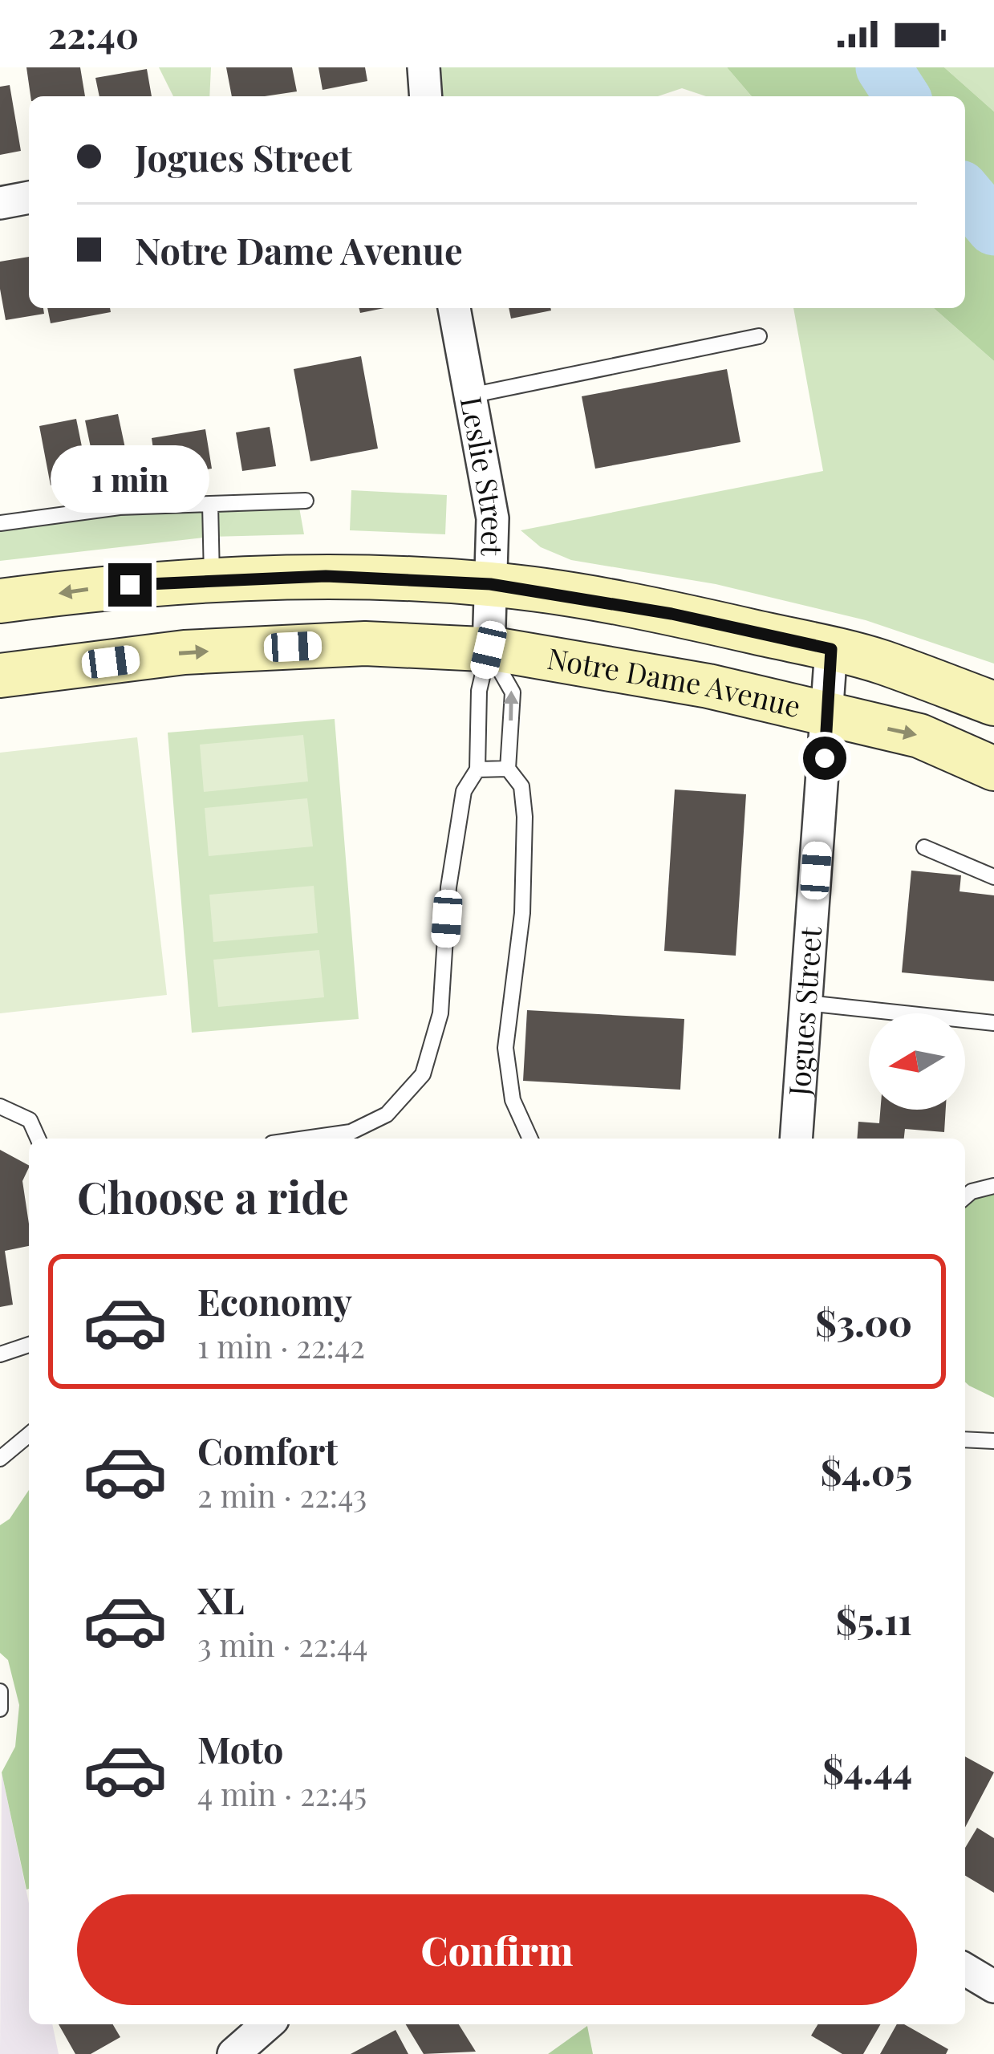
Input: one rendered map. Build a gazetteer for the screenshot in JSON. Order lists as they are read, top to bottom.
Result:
{
  "streets": {
    "main road": ["Notre Dame Avenue"],
    "street": ["Leslie Street", "Jogues Street"]
  },
  "crossings": [
    ["Leslie Street", "Notre Dame Avenue"],
    ["Notre Dame Avenue", "Jogues Street"]
  ],
  "north": "left",
  "page": {
    "status": "22:40",
    "banner": ["Jogues Street", "Notre Dame Avenue"],
    "bubble": "1 min",
    "heading": "Choose a ride",
    "list": [
      {
        "name": "Economy",
        "note": "1 min · 22:42",
        "value": "$3.00"
      },
      {
        "name": "Comfort",
        "note": "2 min · 22:43",
        "value": "$4.05"
      },
      {
        "name": "XL",
        "note": "3 min · 22:44",
        "value": "$5.11"
      },
      {
        "name": "Moto",
        "note": "4 min · 22:45",
        "value": "$4.44"
      }
    ],
    "buttons": "Confirm"
  }
}
